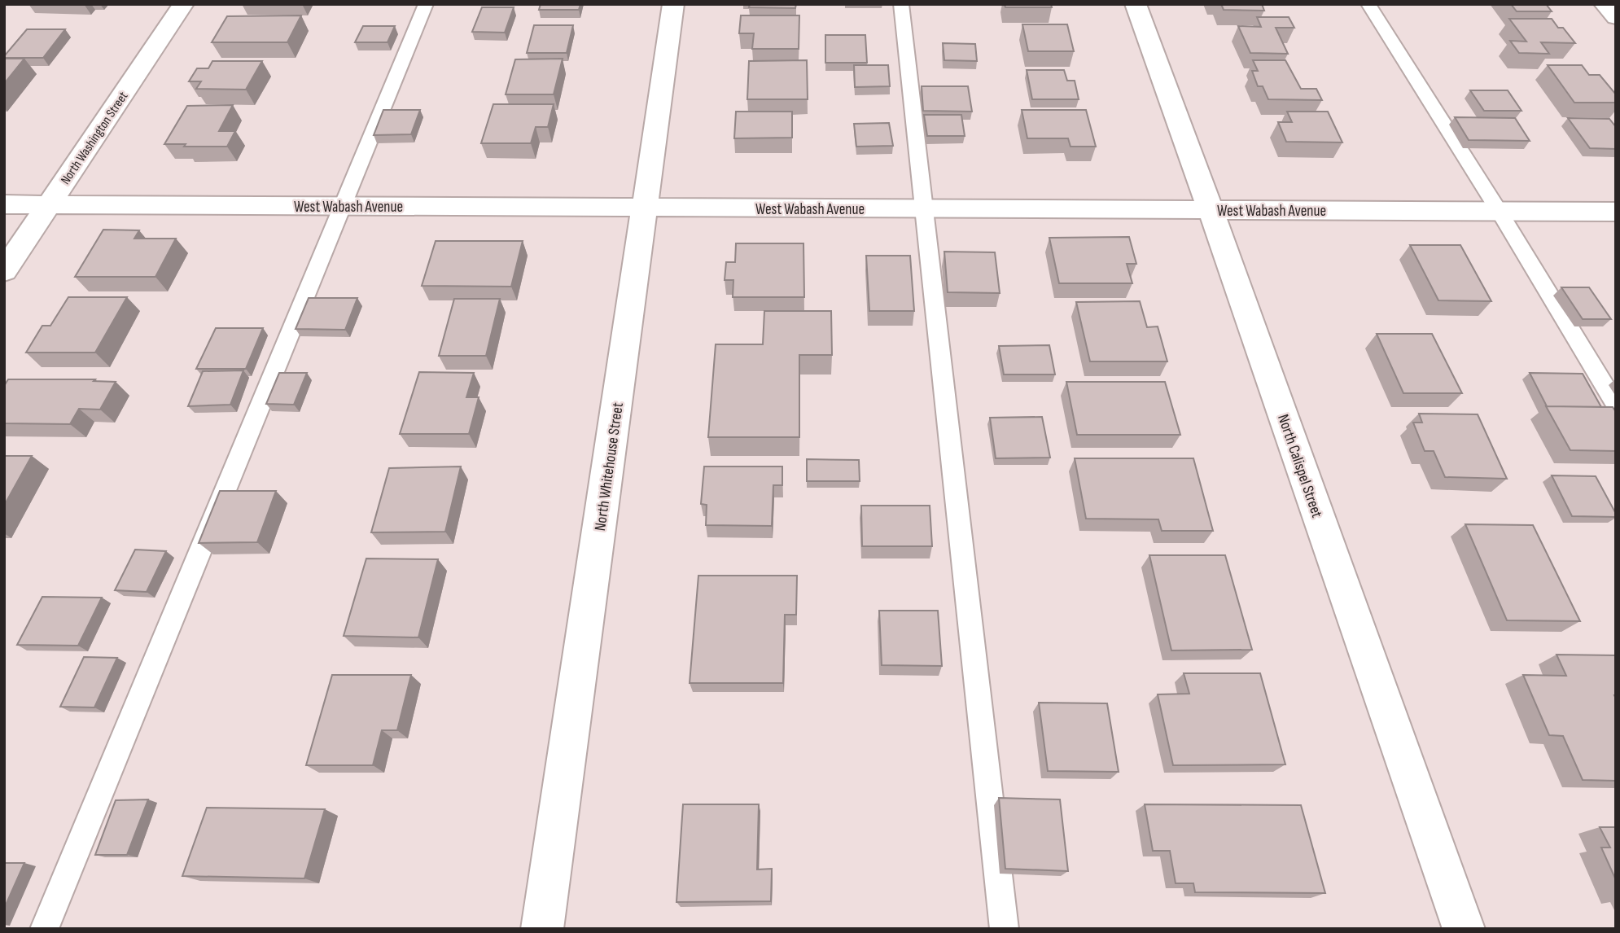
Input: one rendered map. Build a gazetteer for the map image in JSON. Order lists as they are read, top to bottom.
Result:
{
  "streets": {
    "street": [
      "North Washington Street",
      "West Wabash Avenue",
      "North Calispel Street",
      "North Whitehouse Street"
    ]
  },
  "crossings": [
    ["North Washington Street", "West Wabash Avenue"],
    ["West Wabash Avenue", "North Calispel Street"],
    ["West Wabash Avenue", "North Whitehouse Street"]
  ]
}
